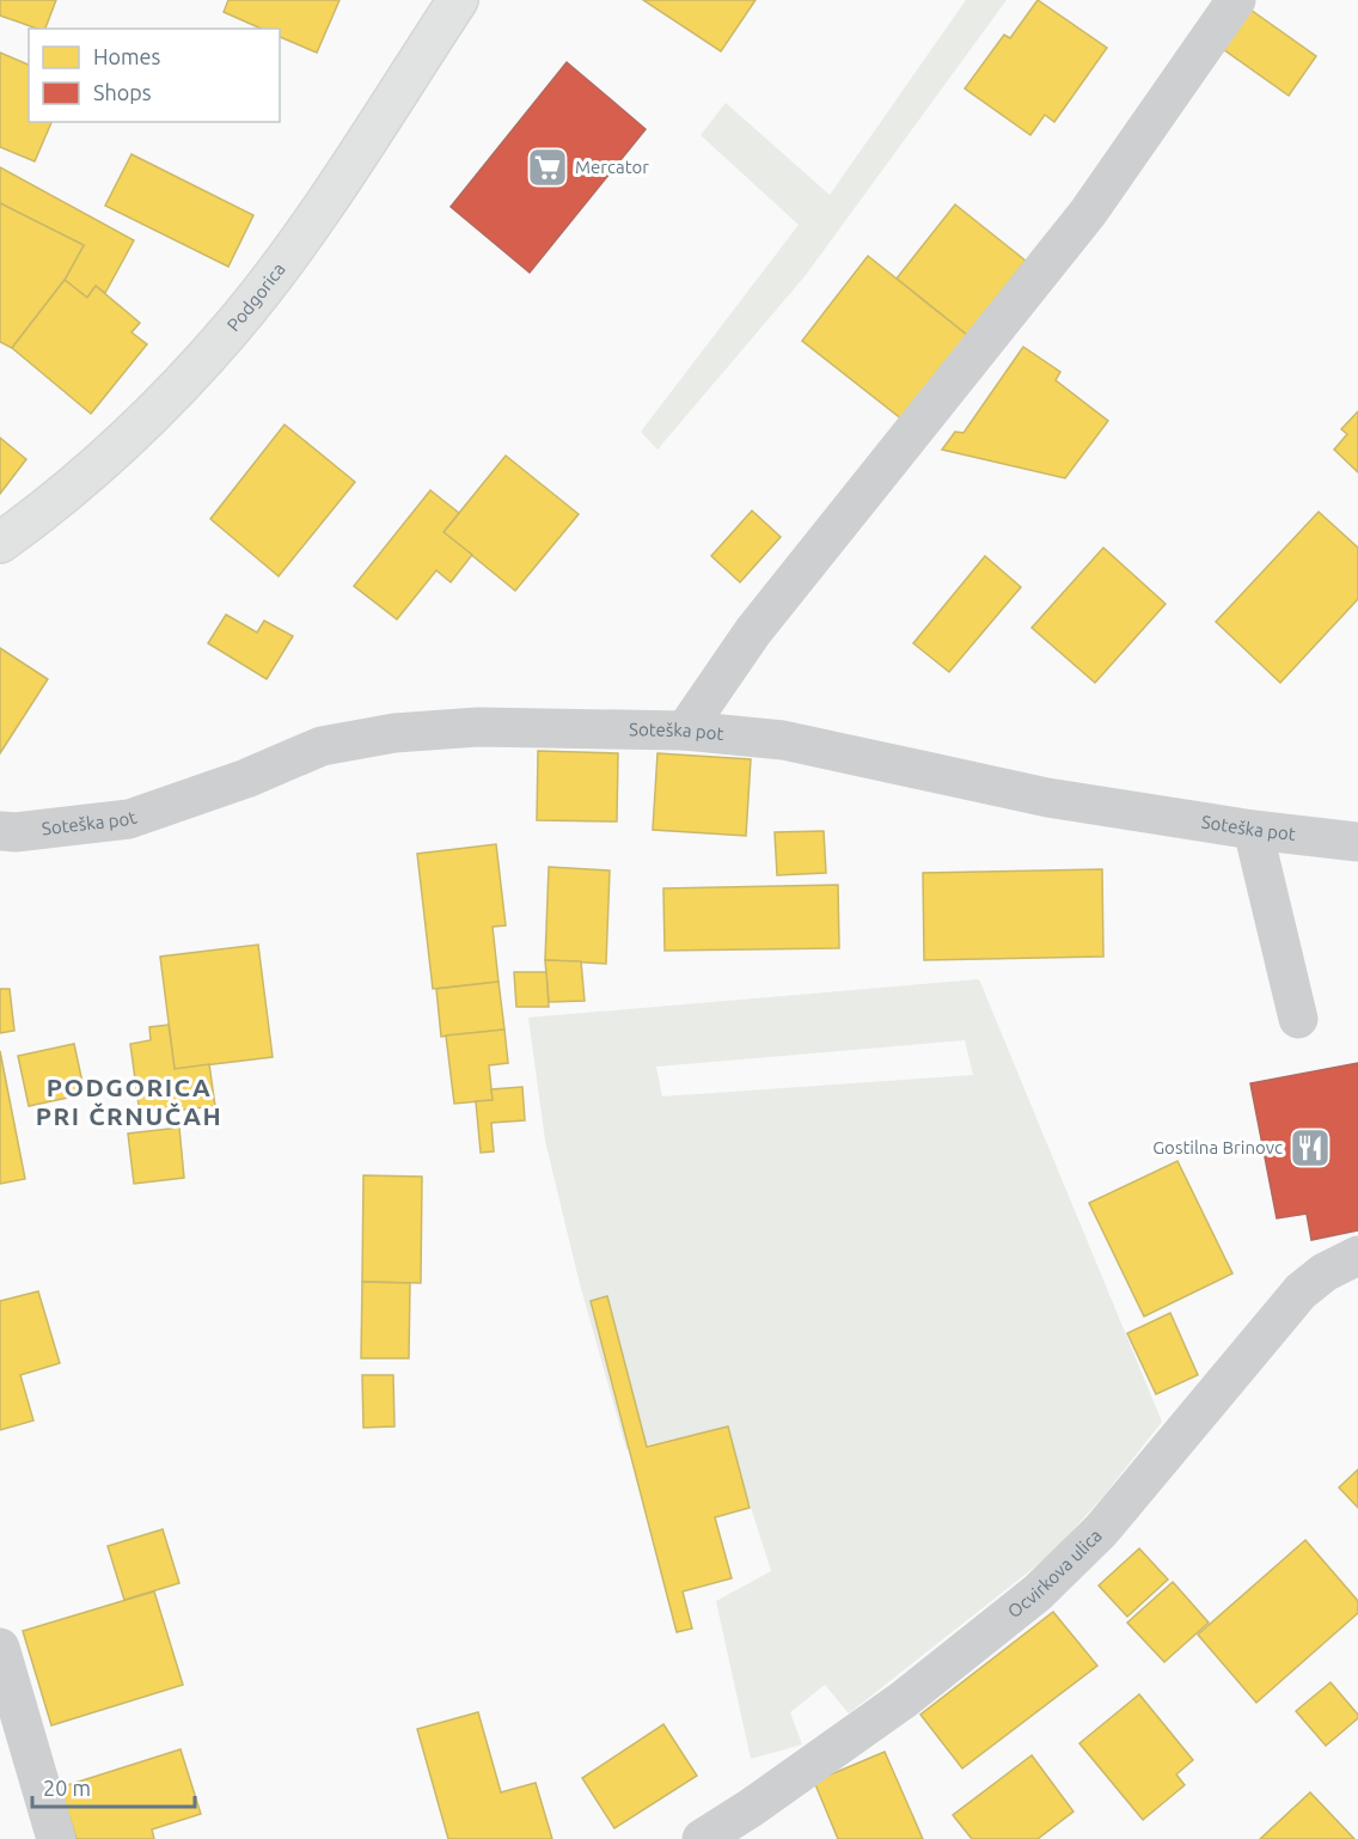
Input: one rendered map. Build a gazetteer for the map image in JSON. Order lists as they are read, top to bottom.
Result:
{
  "streets": {
    "main road": ["Podgorica"],
    "street": ["Soteška pot", "Ocvirkova ulica"]
  },
  "districts": ["PODGORICA PRI ČRNUČAH"],
  "places": {
    "supermarket": ["Mercator"],
    "restaurant": ["Gostilna Brinovc"]
  },
  "legend": ["Homes", "Shops"],
  "scale_bar": "20 m"
}
